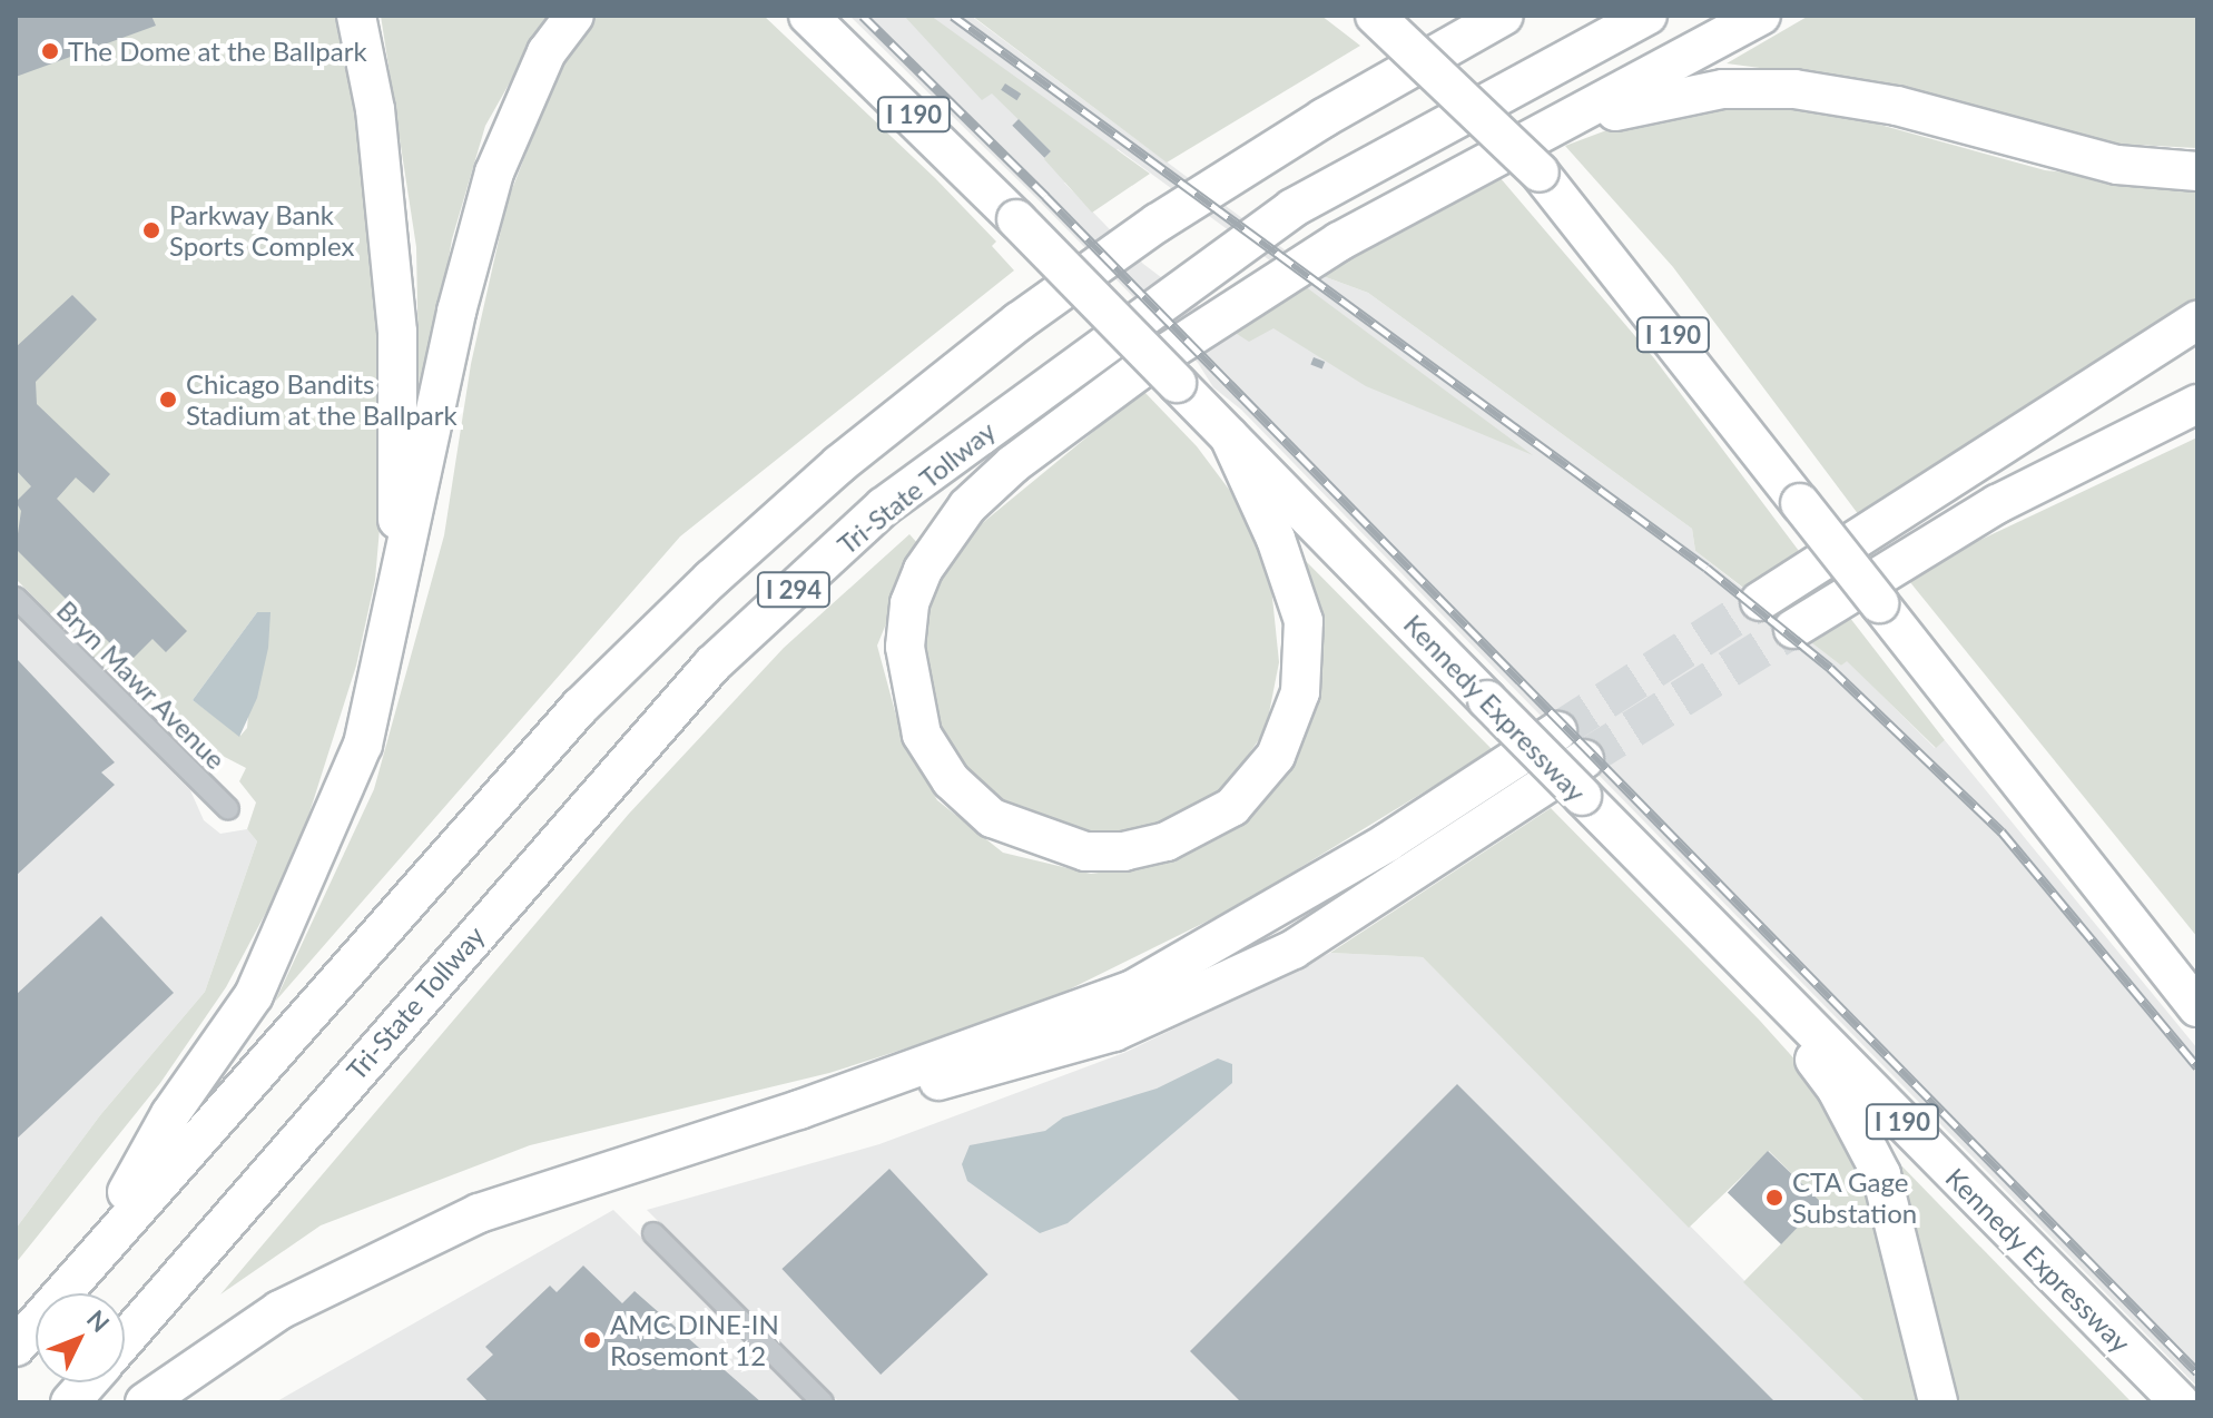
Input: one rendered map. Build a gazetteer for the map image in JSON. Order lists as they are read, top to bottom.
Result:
{
  "streets": {
    "highway": [
      "I 190",
      "Tri-State Tollway",
      "I 294",
      "Kennedy Expressway"
    ],
    "street": ["Bryn Mawr Avenue"]
  },
  "places": [
    "The Dome at the Ballpark",
    "Parkway Bank Sports Complex",
    "Chicago Bandits Stadium at the Ballpark",
    "CTA Gage Substation",
    "AMC DINE-IN Rosemont 12"
  ],
  "north": "top right"
}
